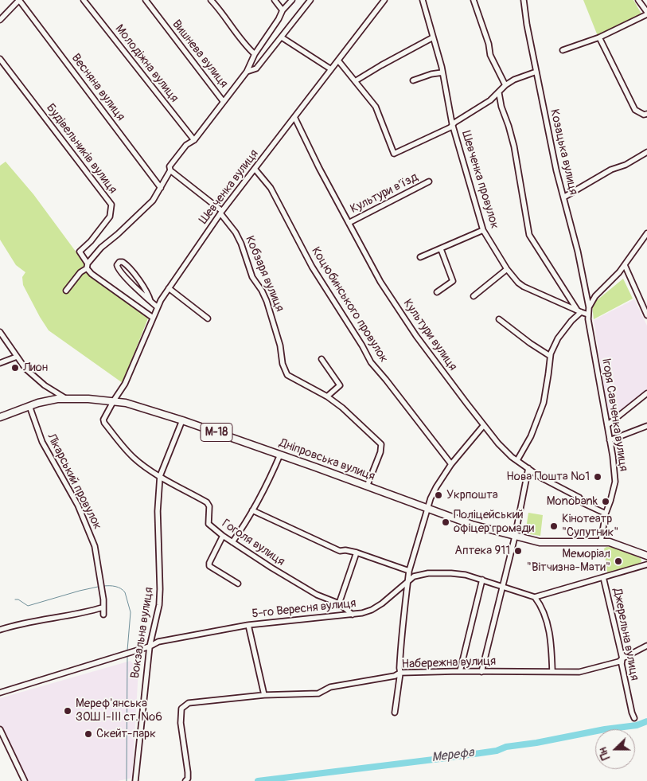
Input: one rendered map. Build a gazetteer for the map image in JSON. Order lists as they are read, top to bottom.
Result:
{
  "streets": {
    "highway": ["М-18", "Дніпровська вулиця"],
    "street": [
      "Вишнева вулиця",
      "Молодіжна вулиця",
      "Весняна вулиця",
      "Будівельників вулиця",
      "Козацька вулиця",
      "Шевченка провулок",
      "Шевченка вулиця",
      "Культури в’їзд",
      "Кобзаря вулиця",
      "Коцюбинського провулок",
      "Культури вулиця",
      "Ігоря Савченка вулиця",
      "Лікарський провулок",
      "Гоголя вулиця",
      "5-го Вересня вулиця",
      "Вокзальна вулиця",
      "Джерельна вулиця",
      "Набережна вулиця"
    ]
  },
  "crossings": [
    ["Козацька вулиця", "Ігоря Савченка вулиця"],
    ["Шевченка провулок", "Ігоря Савченка вулиця"],
    ["Шевченка вулиця", "Кобзаря вулиця"],
    ["Шевченка вулиця", "Коцюбинського провулок"],
    ["Шевченка вулиця", "Культури вулиця"],
    ["Шевченка вулиця", "Дніпровська вулиця"],
    ["Шевченка вулиця", "Гоголя вулиця"],
    ["Шевченка вулиця", "Вокзальна вулиця"],
    ["Культури в’їзд", "Культури вулиця"],
    ["Кобзаря вулиця", "Дніпровська вулиця"],
    ["Культури вулиця", "Ігоря Савченка вулиця"],
    ["Ігоря Савченка вулиця", "Дніпровська вулиця"],
    ["Дніпровська вулиця", "Лікарський провулок"],
    ["Дніпровська вулиця", "Вокзальна вулиця"],
    ["Гоголя вулиця", "5-го Вересня вулиця"],
    ["Гоголя вулиця", "Вокзальна вулиця"],
    ["5-го Вересня вулиця", "Вокзальна вулиця"],
    ["Джерельна вулиця", "Набережна вулиця"]
  ],
  "water": ["Мерефа"],
  "places": [
    "Лион",
    "Нова Пошта №1",
    "Укрпошта",
    "Monobank",
    "Поліцейський офіцер громади",
    "Кінотеатр \"Супутник\"",
    "Аптека 911",
    "Меморіал \"Вітчизна-Мати\"",
    "Мереф'янська ЗОШ І-ІІІ ст. №6",
    "Скейт-парк"
  ],
  "north": "left"
}
